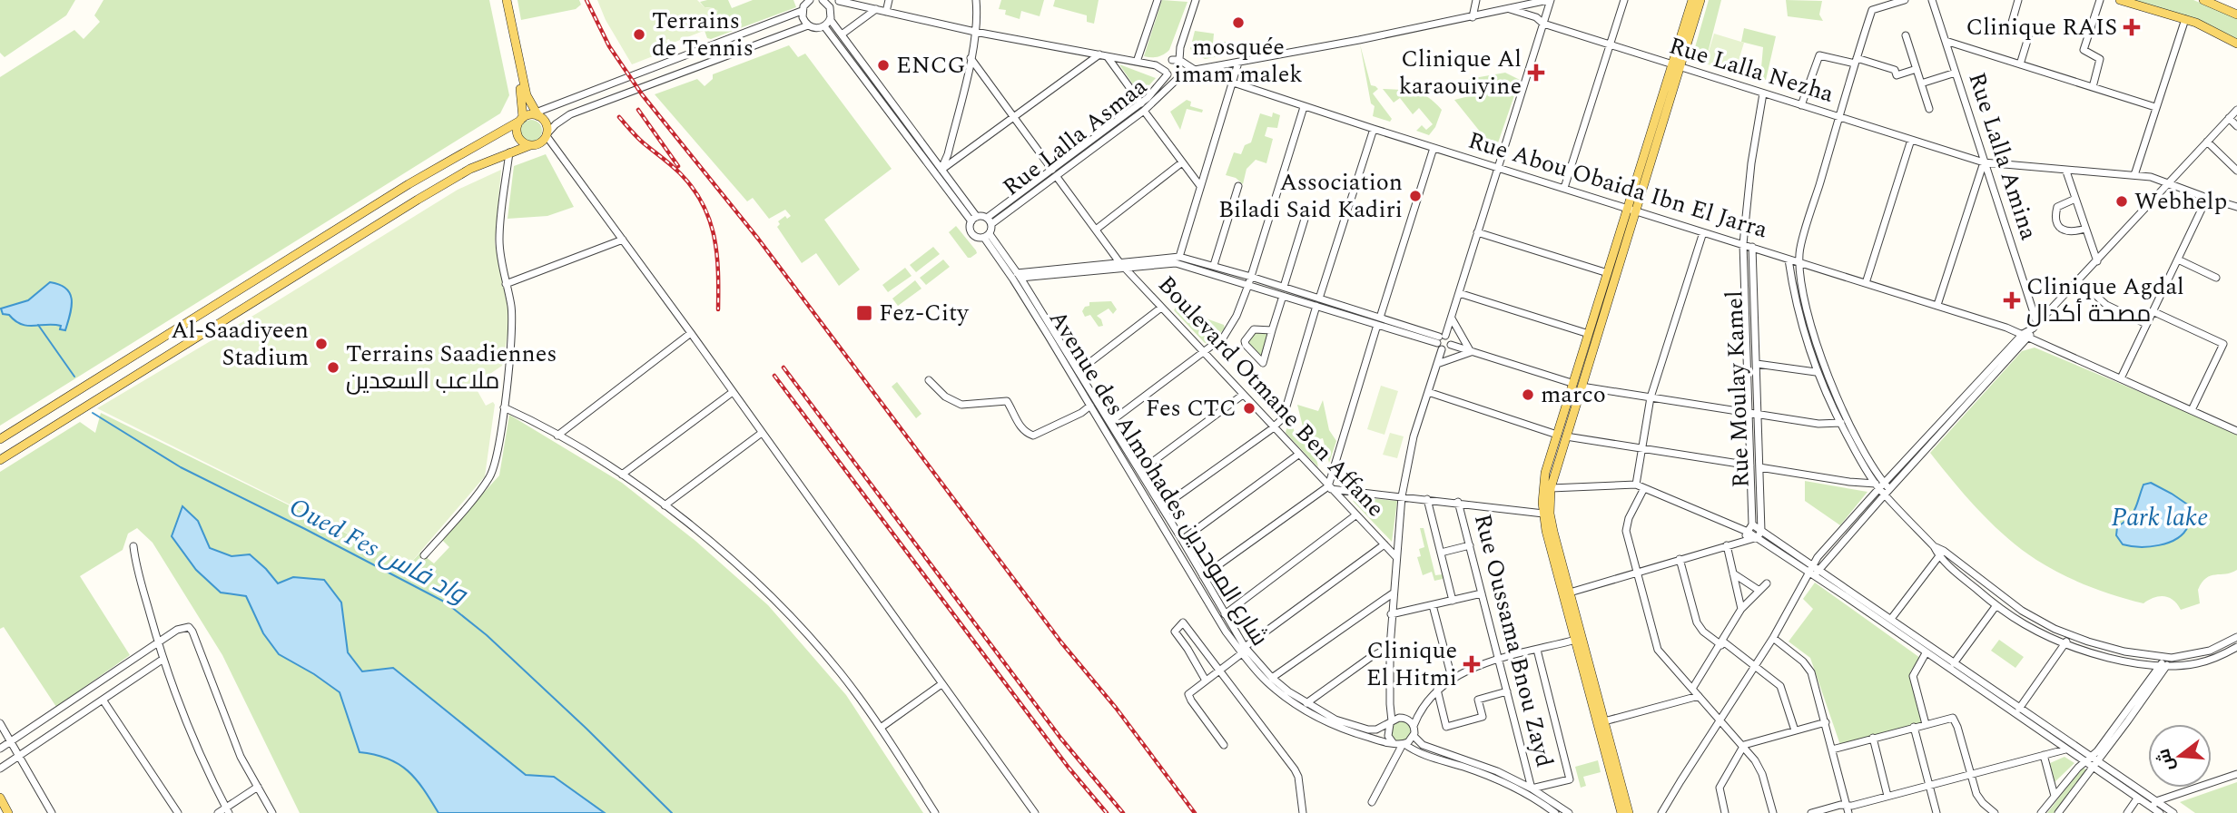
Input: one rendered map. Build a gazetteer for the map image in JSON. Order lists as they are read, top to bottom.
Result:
{
  "streets": {
    "street": [
      "Rue Lalla Nezha",
      "Rue Lalla Asmaa",
      "Rue Lalla Amina",
      "Rue Abou Obaida Ibn El Jarra",
      "Rue Moulay Kamel",
      "Boulevard Otmane Ben Affane",
      "Avenue des Almohades شارع الموحدين",
      "Rue Oussama Bnou Zayd"
    ]
  },
  "crossings": [
    ["Rue Lalla Nezha", "Rue Lalla Amina"],
    ["Rue Lalla Nezha", "Rue Moulay Kamel"],
    ["Rue Lalla Asmaa", "Boulevard Otmane Ben Affane"],
    ["Rue Lalla Asmaa", "Avenue des Almohades شارع الموحدين"],
    ["Rue Abou Obaida Ibn El Jarra", "Rue Moulay Kamel"]
  ],
  "water": ["Park lake", "Oued Fes واد فاس"],
  "places": {
    "other": [
      "mosquée imam malek",
      "Terrains de Tennis",
      "ENCG",
      "Association Biladi Said Kadiri",
      "Webhelp",
      "Al-Saadiyeen Stadium",
      "Terrains Saadiennes ملاعب السعدين",
      "marco",
      "Fes CTC"
    ],
    "health": [
      "Clinique RAIS",
      "Clinique Al karaouiyine",
      "Clinique Agdal مصحة أكدال",
      "Clinique El Hitmi"
    ],
    "transit": ["Fez-City"]
  },
  "north": "left"
}
